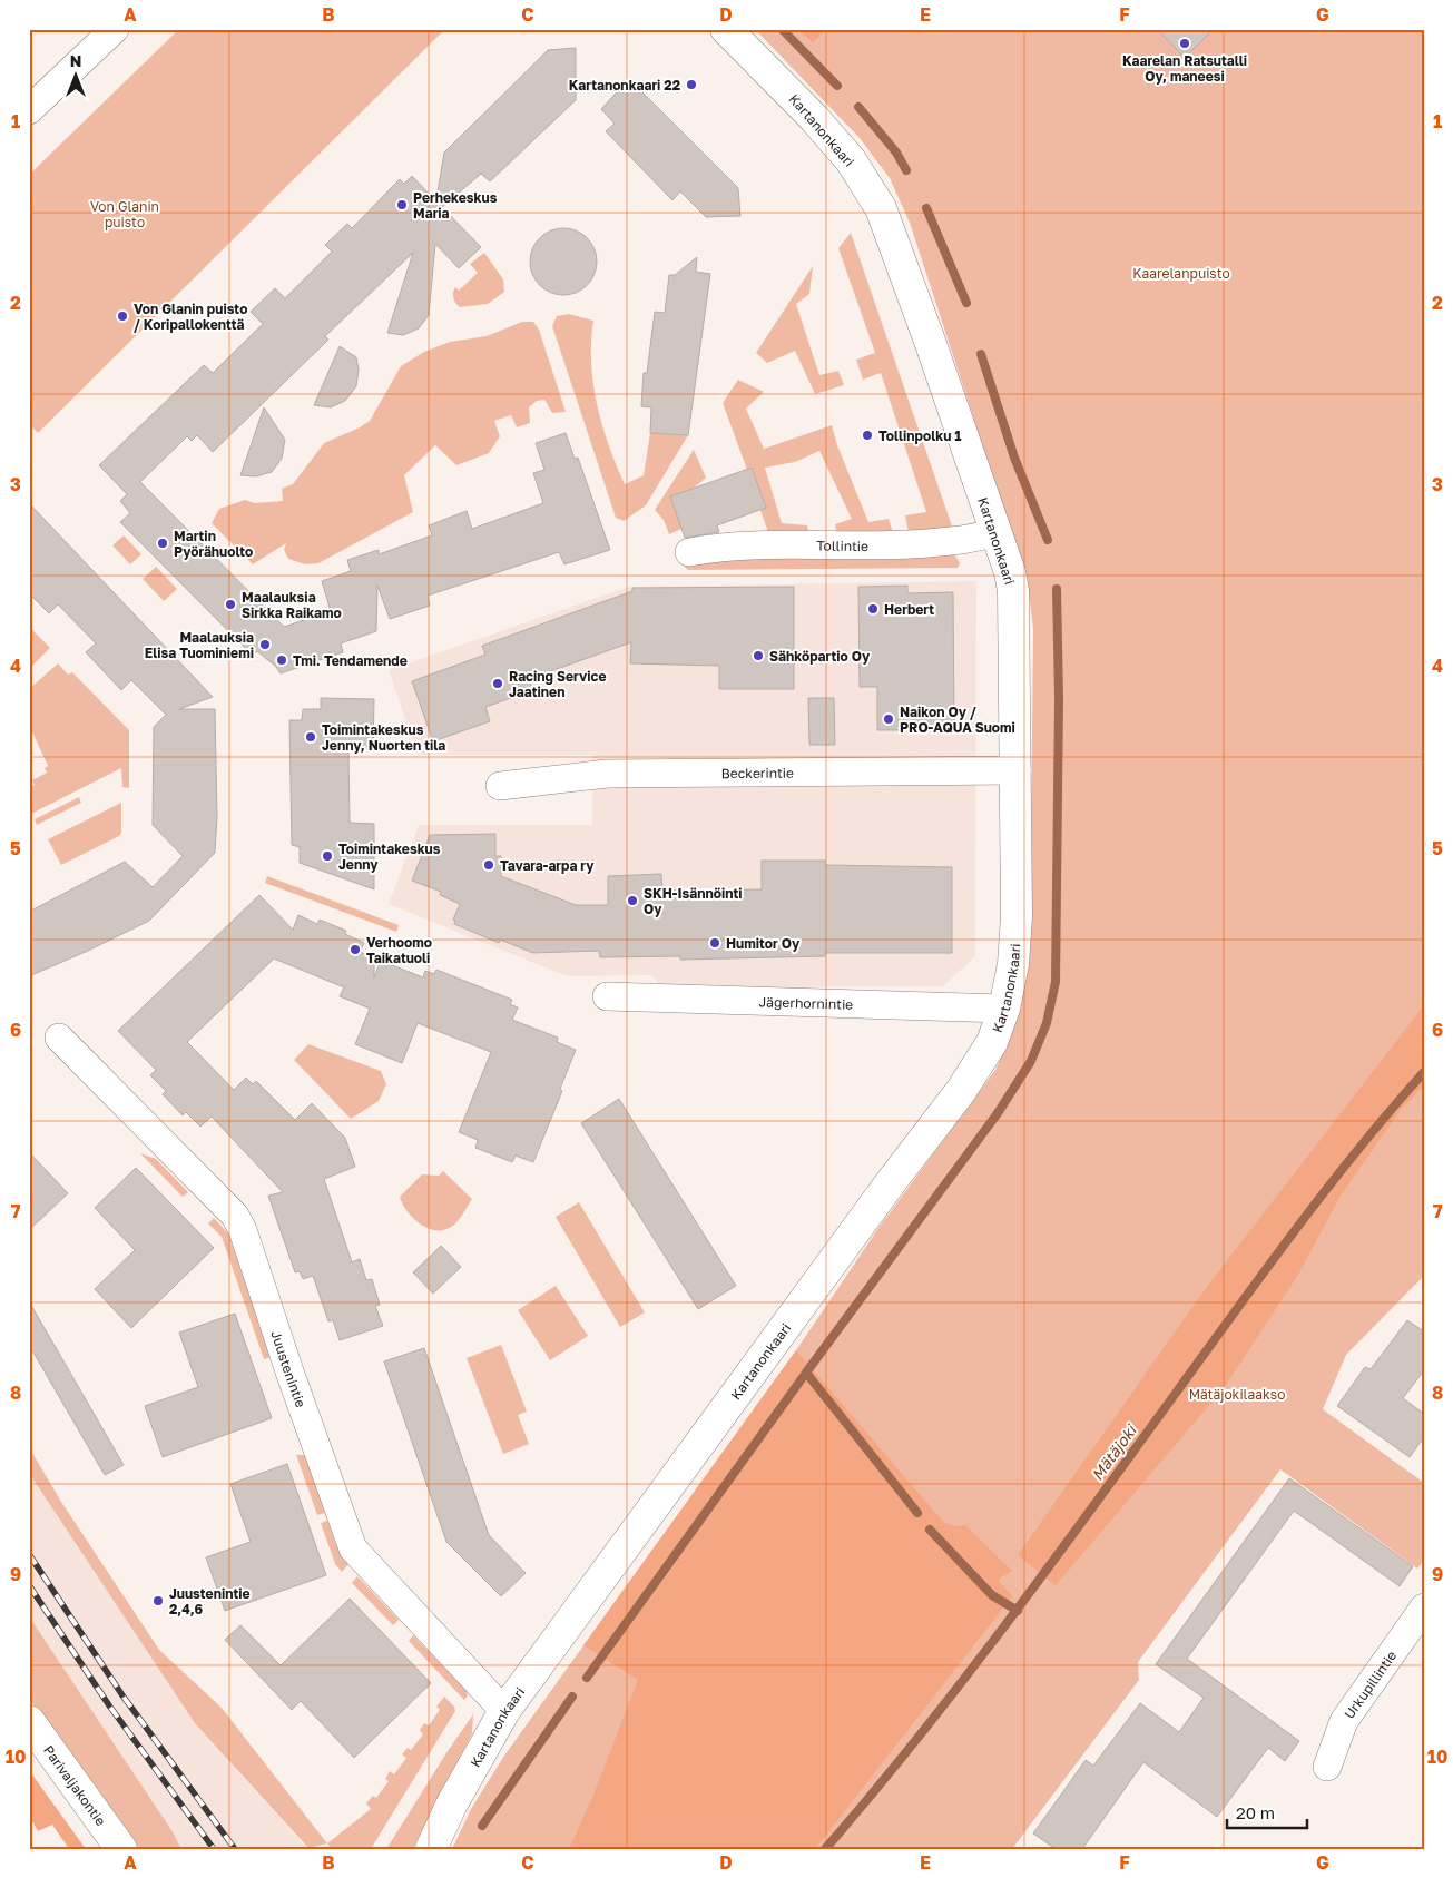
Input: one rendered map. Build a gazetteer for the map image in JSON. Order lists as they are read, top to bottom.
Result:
{
  "streets": {
    "street": [
      "Kartanonkaari",
      "Tollintie",
      "Beckerintie",
      "Jägerhornintie",
      "Juustenintie",
      "Urkupillintie",
      "Parivaljakontie"
    ]
  },
  "crossings": [
    ["Kartanonkaari", "Tollintie"],
    ["Kartanonkaari", "Beckerintie"],
    ["Kartanonkaari", "Jägerhornintie"],
    ["Kartanonkaari", "Juustenintie"]
  ],
  "water": ["Mätäjoki"],
  "parks": ["Von Glanin puisto", "Kaarelanpuisto", "Mätäjokilaakso"],
  "places": [
    "Kaarelan Ratsutalli Oy, maneesi",
    "Kartanonkaari 22",
    "Perhekeskus Maria",
    "Von Glanin puisto / Koripallokenttä",
    "Tollinpolku 1",
    "Martin Pyörähuolto",
    "Maalauksia Sirkka Raikamo",
    "Herbert",
    "Maalauksia Elisa Tuominiemi",
    "Sähköpartio Oy",
    "Tmi. Tendamende",
    "Racing Service Jaatinen",
    "Naikon Oy / PRO-AQUA Suomi",
    "Toimintakeskus Jenny, Nuorten tila",
    "Toimintakeskus Jenny",
    "Tavara-arpa ry",
    "SKH-Isännöinti Oy",
    "Humitor Oy",
    "Verhoomo Taikatuoli",
    "Juustenintie 2,4,6"
  ],
  "scale_bar": "20 m",
  "north": "top",
  "grid": {
    "columns": [
      "A",
      "B",
      "C",
      "D",
      "E",
      "F",
      "G"
    ],
    "rows": [
      "1",
      "2",
      "3",
      "4",
      "5",
      "6",
      "7",
      "8",
      "9",
      "10"
    ]
  }
}
